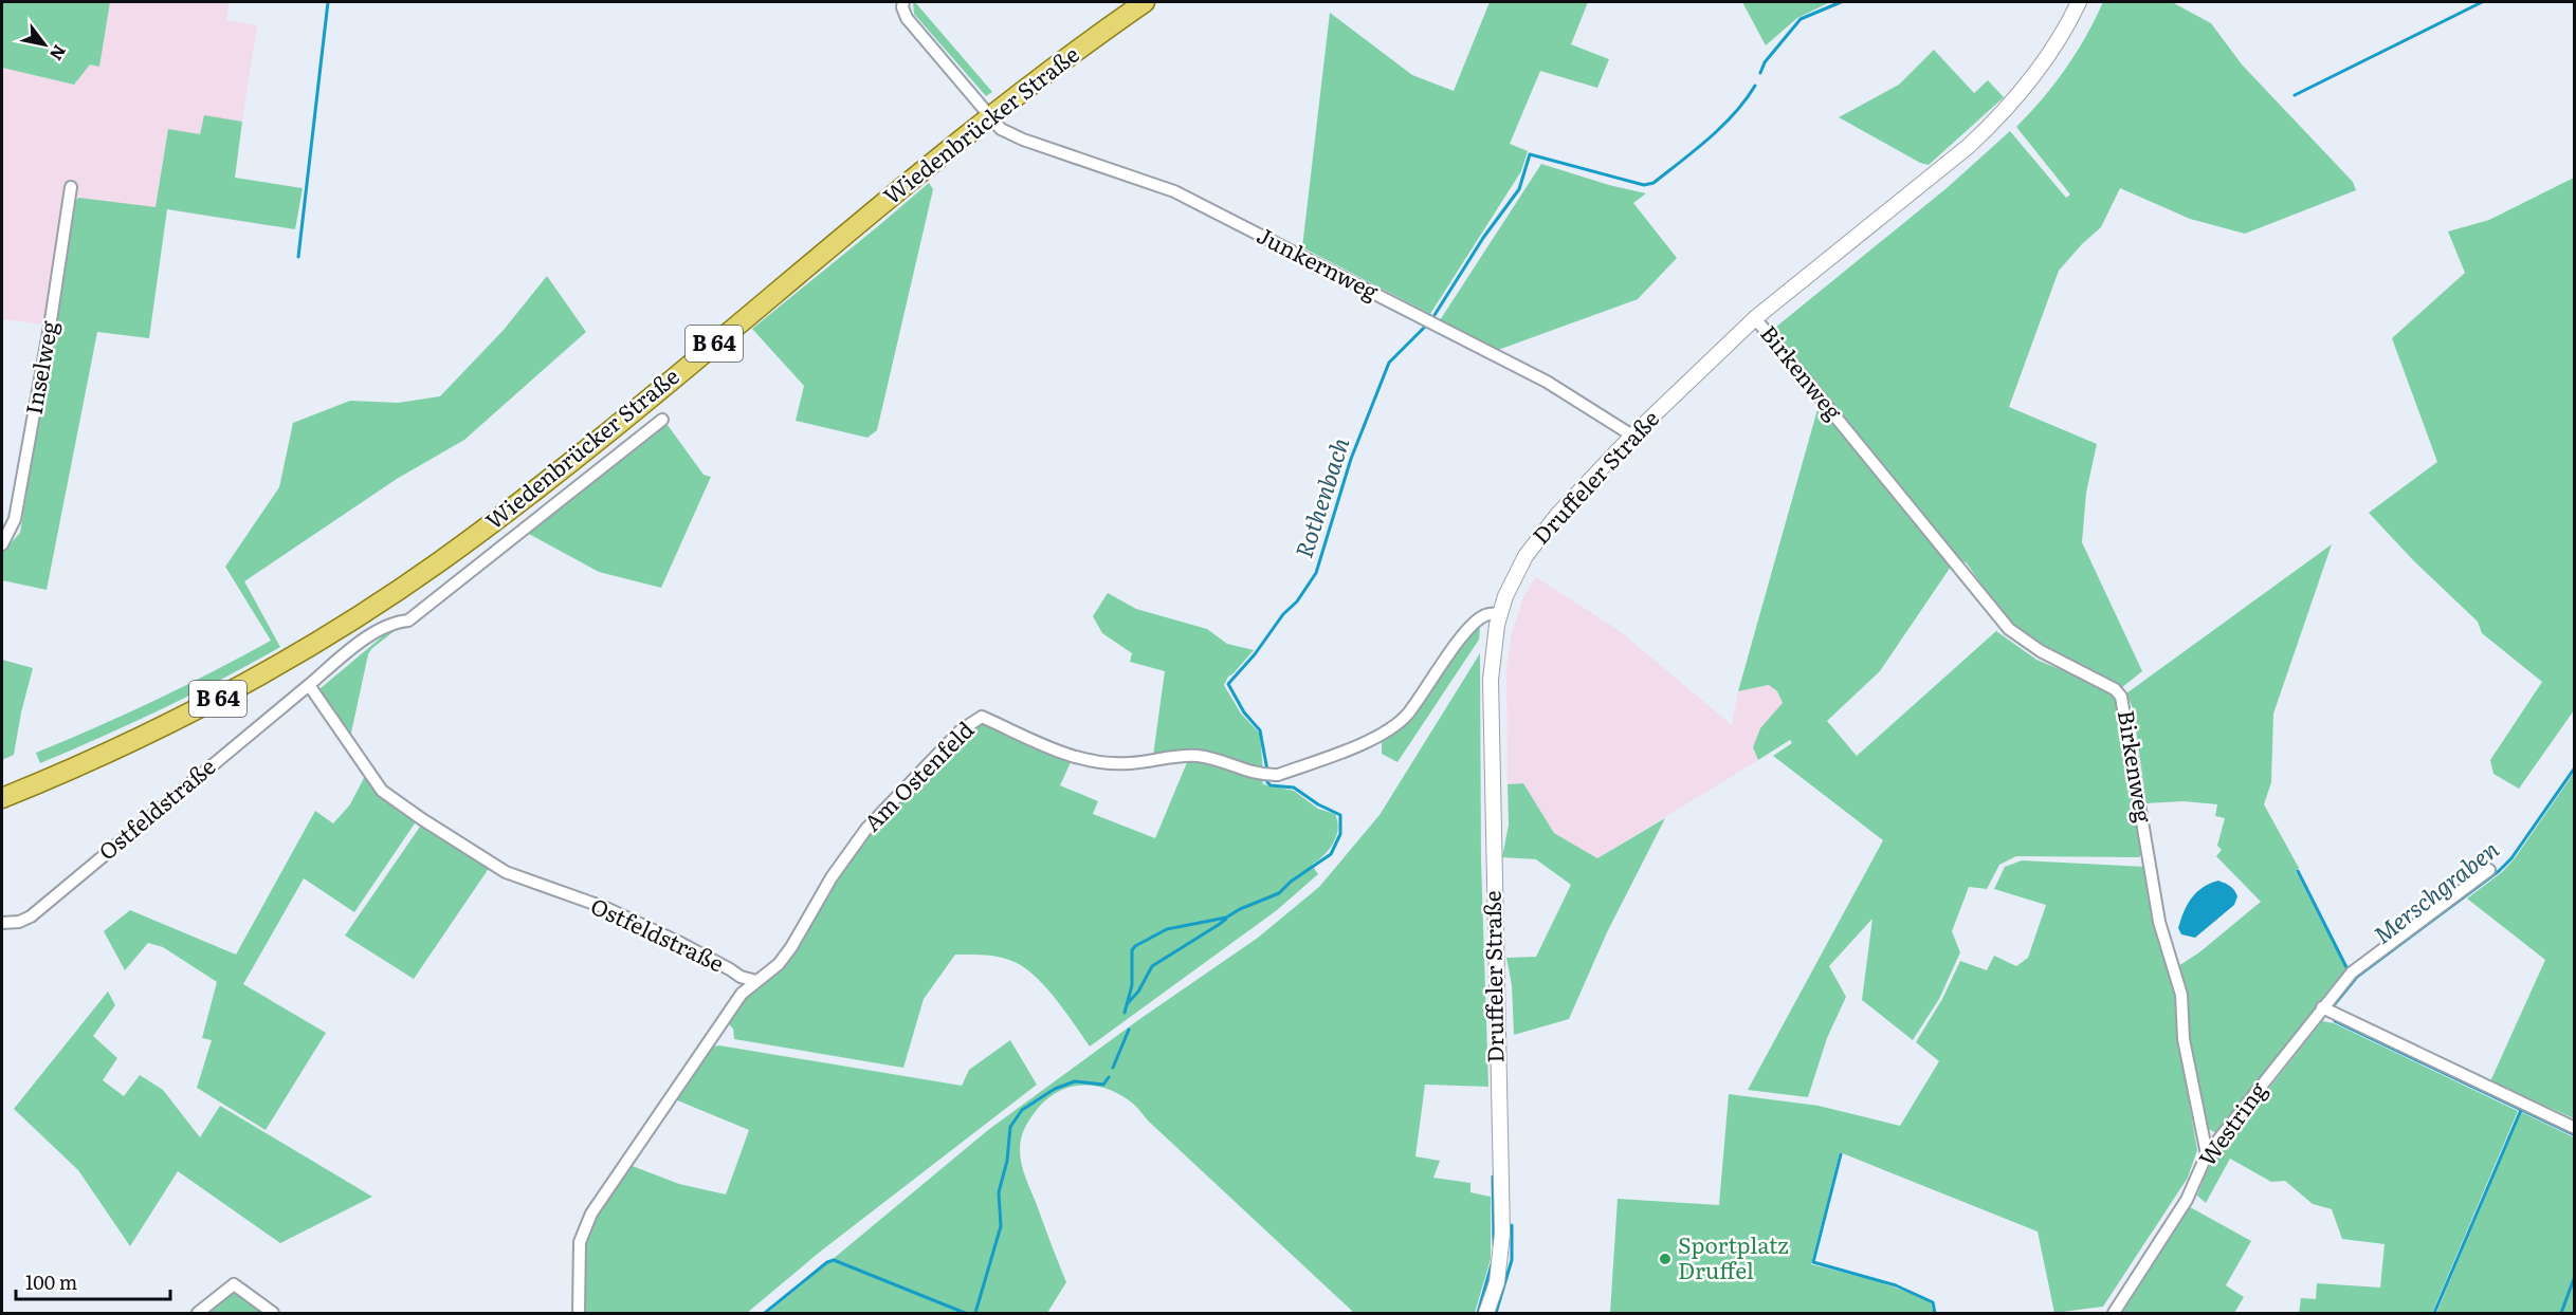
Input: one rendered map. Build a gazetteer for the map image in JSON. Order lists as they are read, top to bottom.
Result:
{
  "streets": {
    "main road": ["Wiedenbrücker Straße", "B 64"],
    "street": [
      "Junkernweg",
      "Inselweg",
      "Birkenweg",
      "Druffeler Straße",
      "Am Ostenfeld",
      "Ostfeldstraße",
      "Westring"
    ]
  },
  "crossings": [
    ["Wiedenbrücker Straße", "Junkernweg"],
    ["Junkernweg", "Druffeler Straße"],
    ["Birkenweg", "Druffeler Straße"],
    ["Birkenweg", "Westring"],
    ["Druffeler Straße", "Am Ostenfeld"],
    ["Am Ostenfeld", "Ostfeldstraße"]
  ],
  "water": ["Rothenbach", "Merschgraben"],
  "places": ["Sportplatz Druffel"],
  "scale_bar": "100 m",
  "north": "bottom right"
}
